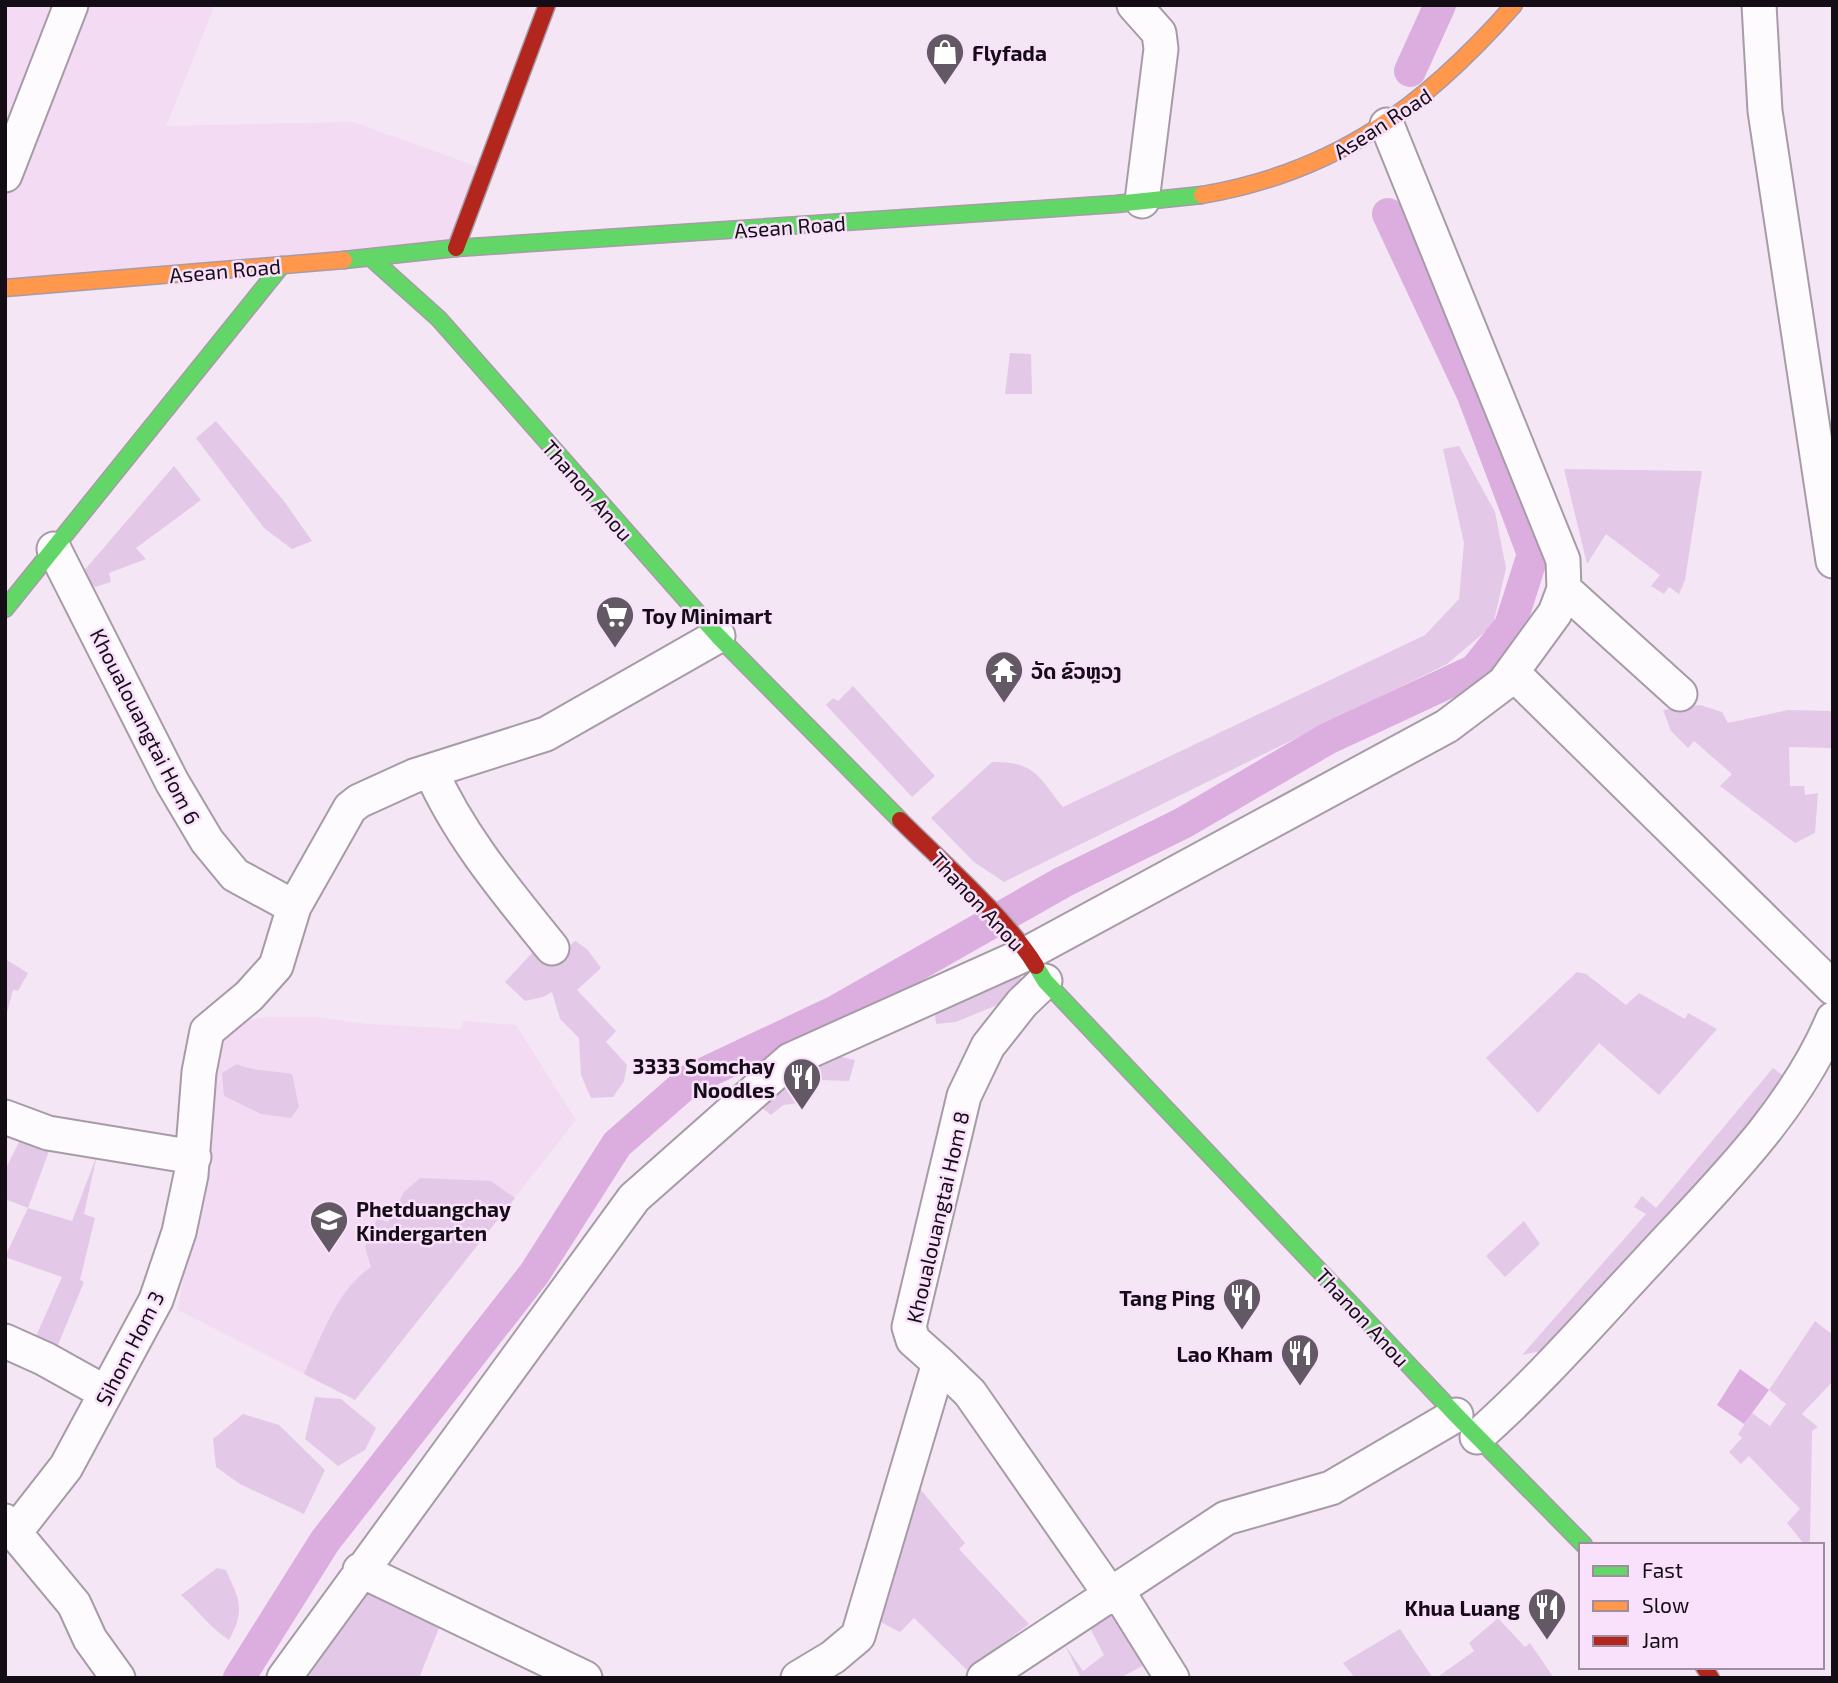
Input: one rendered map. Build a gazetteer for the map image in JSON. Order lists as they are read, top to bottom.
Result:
{
  "streets": {
    "street": [
      "Asean Road",
      "Thanon Anou",
      "Khoualouangtai Hom 6",
      "Khoualouangtai Hom 8",
      "Sihom Hom 3"
    ]
  },
  "crossings": [
    ["Asean Road", "Thanon Anou"],
    ["Thanon Anou", "Khoualouangtai Hom 8"],
    ["Thanon Anou", "Sihom Hom 3"],
    ["Khoualouangtai Hom 6", "Sihom Hom 3"]
  ],
  "places": {
    "shop": ["Flyfada"],
    "supermarket": ["Toy Minimart"],
    "temple": ["ວັດ ຂົວຫຼວງ"],
    "restaurant": [
      "3333 Somchay Noodles",
      "Tang Ping",
      "Lao Kham",
      "Khua Luang"
    ],
    "school or university": ["Phetduangchay Kindergarten"]
  },
  "legend": ["Fast", "Slow", "Jam"]
}
